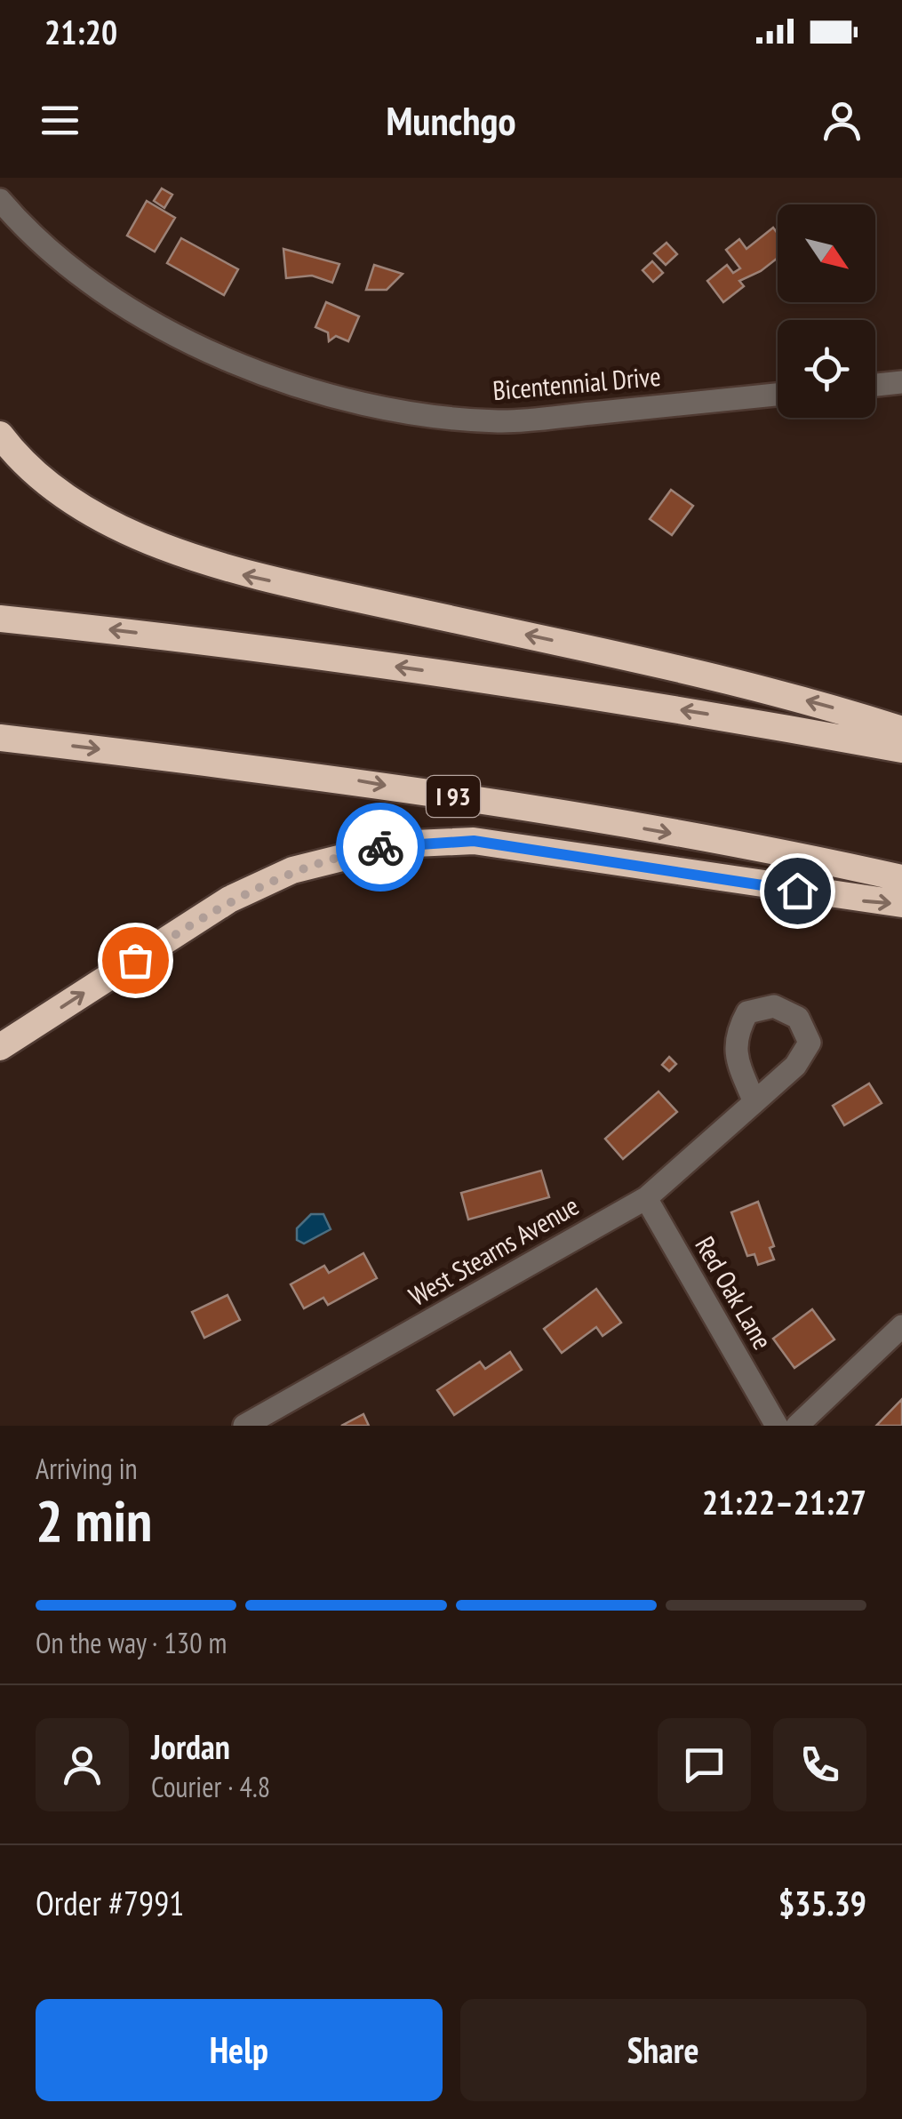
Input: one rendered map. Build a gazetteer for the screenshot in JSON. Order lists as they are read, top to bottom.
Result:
{
  "streets": {
    "highway": ["I 93"],
    "street": ["Bicentennial Drive", "West Stearns Avenue", "Red Oak Lane"]
  },
  "crossings": [
    ["West Stearns Avenue", "Red Oak Lane"]
  ],
  "north": "bottom right",
  "page": {
    "status": "21:20",
    "header": "Munchgo",
    "heading": ["2 min", "Arriving in", "21:22–21:27"],
    "panel": [
      "Jordan",
      "Courier · 4.8",
      "Order #7991",
      "$35.39"
    ],
    "bar": "On the way · 130 m",
    "buttons": ["Help", "Share"]
  }
}
